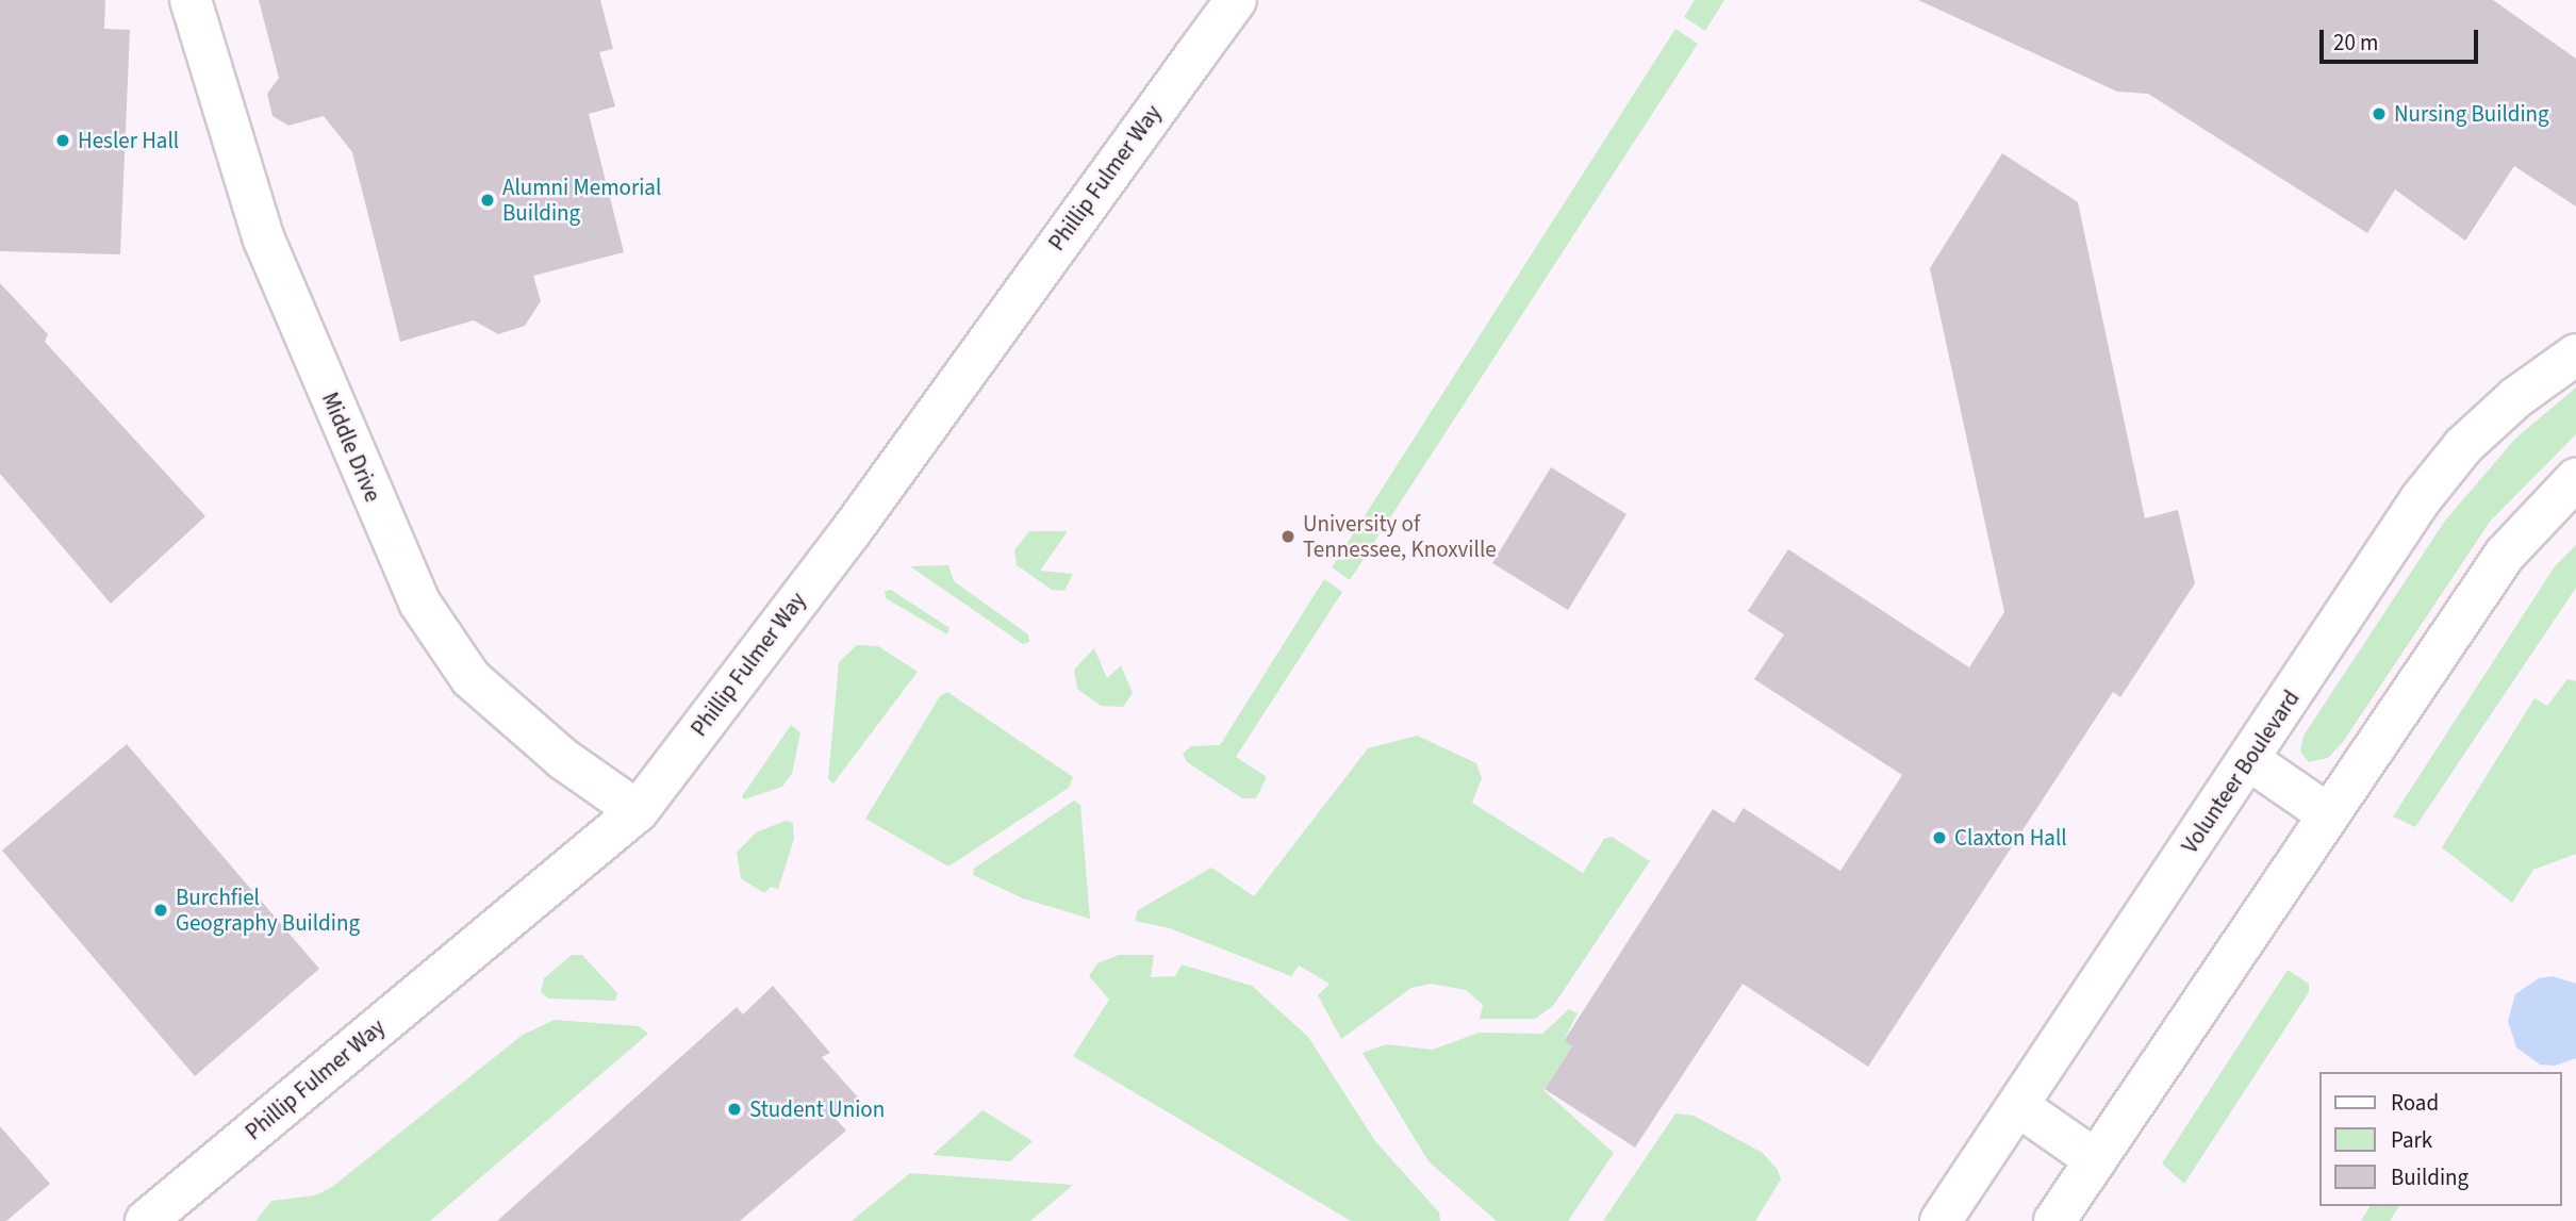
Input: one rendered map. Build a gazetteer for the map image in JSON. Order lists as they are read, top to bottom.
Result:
{
  "streets": {
    "street": ["Phillip Fulmer Way", "Middle Drive", "Volunteer Boulevard"]
  },
  "crossings": [
    ["Phillip Fulmer Way", "Middle Drive"]
  ],
  "places": [
    "Nursing Building",
    "Hesler Hall",
    "Alumni Memorial Building",
    "University of Tennessee, Knoxville",
    "Claxton Hall",
    "Burchfiel Geography Building",
    "Student Union"
  ],
  "legend": ["Road", "Park", "Building"],
  "scale_bar": "20 m"
}
